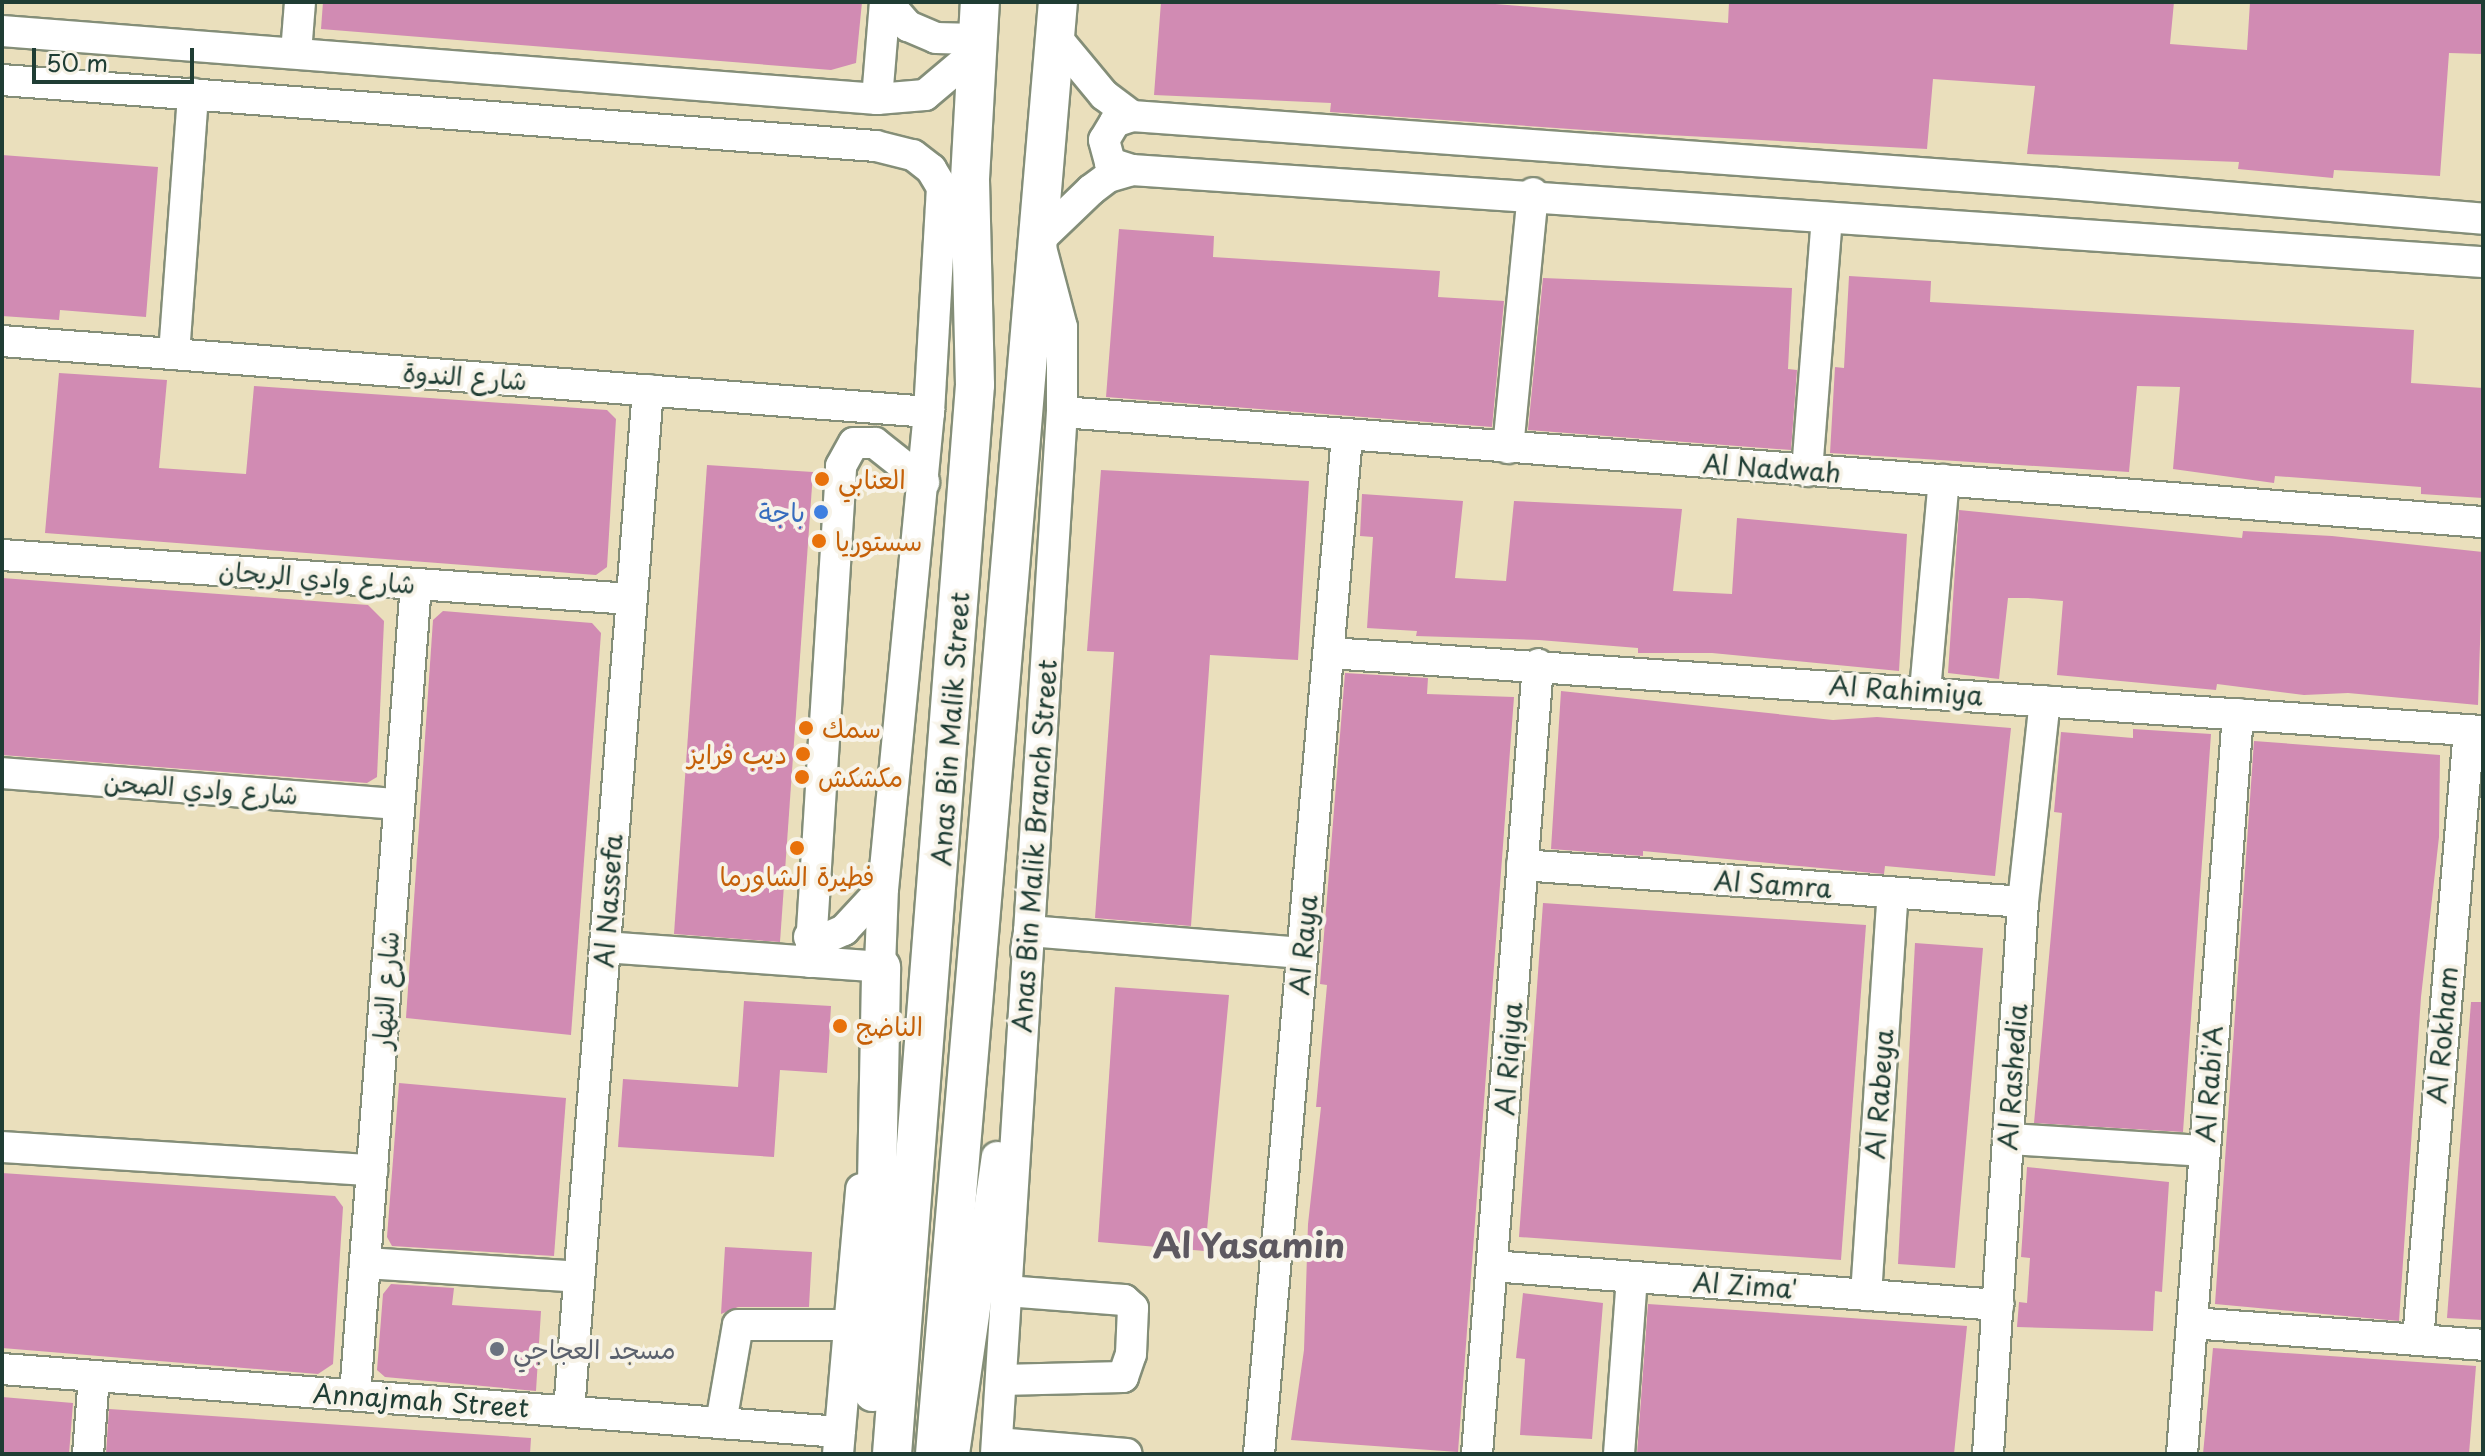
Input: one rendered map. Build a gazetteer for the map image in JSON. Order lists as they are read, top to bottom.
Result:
{
  "streets": {
    "main road": ["Anas Bin Malik Street"],
    "street": [
      "شارع الندوة",
      "Al Nadwah",
      "شارع وادي الريحان",
      "Al Rahimiya",
      "شارع وادي الصحن",
      "Anas Bin Malik Branch Street",
      "Al Samra",
      "Al Nassefa",
      "Al Raya",
      "شارع النهار",
      "Al Rokham",
      "Al Riqiya",
      "Al Rashedia",
      "Al Rabi'A",
      "Al Rabeya",
      "Al Zima'",
      "Annajmah Street"
    ]
  },
  "crossings": [
    ["شارع الندوة", "Al Nassefa"],
    ["Al Nadwah", "Anas Bin Malik Branch Street"],
    ["Al Nadwah", "Al Raya"],
    ["شارع وادي الريحان", "Al Nassefa"],
    ["شارع وادي الريحان", "شارع النهار"],
    ["Al Rahimiya", "Al Raya"],
    ["Al Rahimiya", "Al Rokham"],
    ["Al Rahimiya", "Al Riqiya"],
    ["Al Rahimiya", "Al Rashedia"],
    ["Al Rahimiya", "Al Rabi'A"],
    ["شارع وادي الصحن", "شارع النهار"],
    ["Al Samra", "Al Riqiya"],
    ["Al Samra", "Al Rashedia"],
    ["Al Samra", "Al Rabeya"],
    ["Al Nassefa", "Annajmah Street"],
    ["شارع النهار", "Annajmah Street"],
    ["Al Riqiya", "Al Zima'"],
    ["Al Rashedia", "Al Zima'"],
    ["Al Rabeya", "Al Zima'"]
  ],
  "districts": ["Al Yasamin"],
  "places": [
    "العنابي",
    "باجة",
    "سستوريا",
    "سمك",
    "ديب فرايز",
    "مكشكش",
    "فطيرة الشاورما",
    "الناضج",
    "مسجد العجاجي"
  ],
  "scale_bar": "50 m"
}
